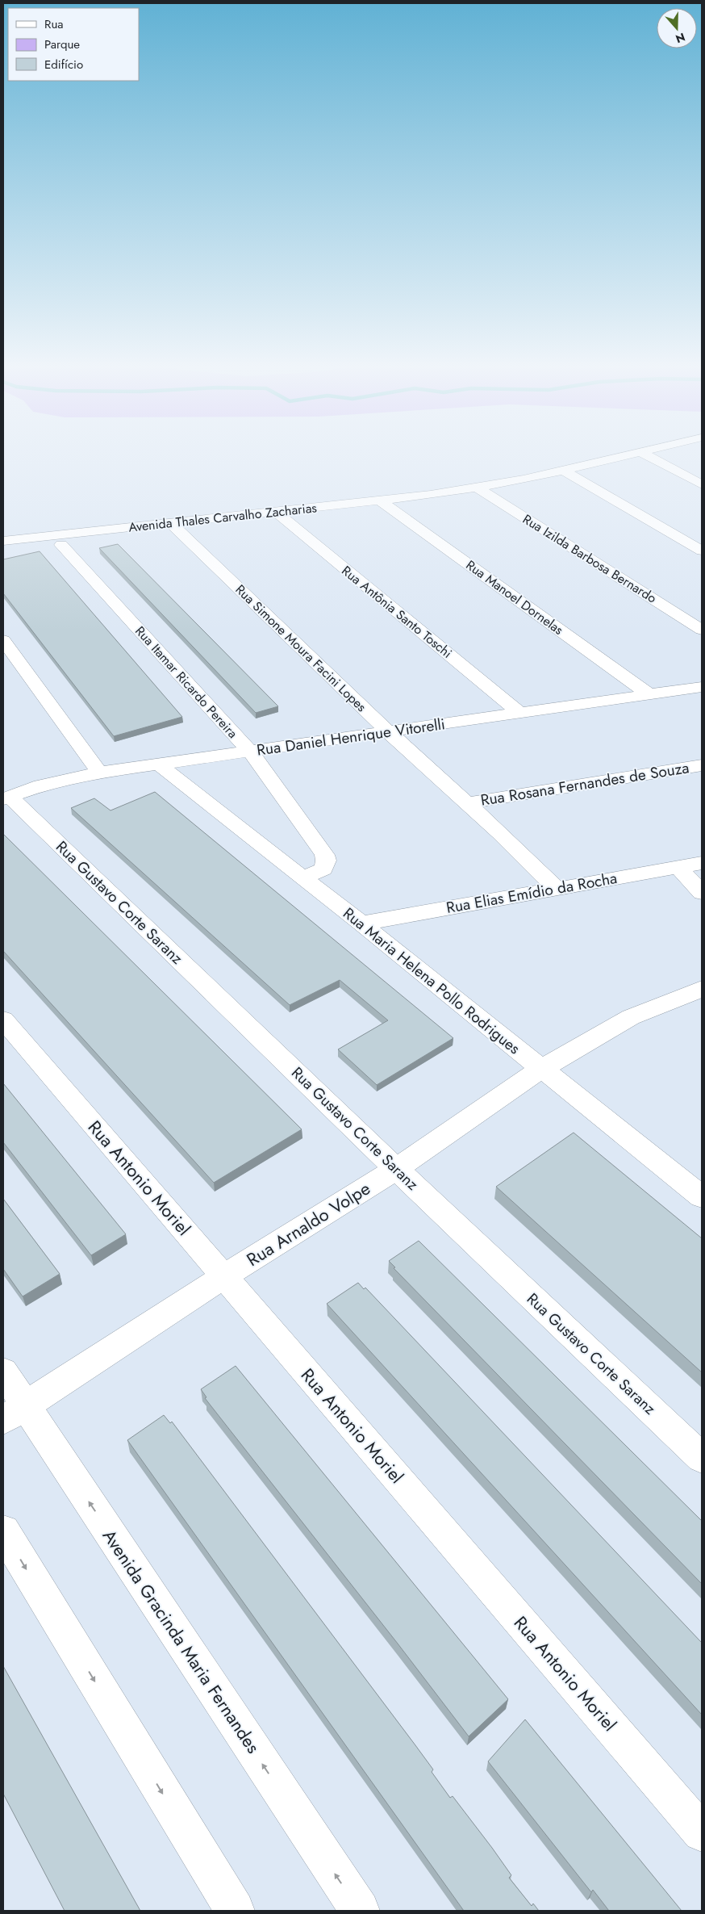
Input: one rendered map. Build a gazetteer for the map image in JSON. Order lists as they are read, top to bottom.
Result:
{
  "streets": {
    "street": [
      "Avenida Thales Carvalho Zacharias",
      "Rua Izilda Barbosa Bernardo",
      "Rua Manoel Dornelas",
      "Rua Antônia Santo Toschi",
      "Rua Simone Moura Facini Lopes",
      "Rua Itamar Ricardo Pereira",
      "Rua Daniel Henrique Vitorelli",
      "Rua Rosana Fernandes de Souza",
      "Rua Elias Emídio da Rocha",
      "Rua Gustavo Corte Saranz",
      "Rua Maria Helena Pollo Rodrigues",
      "Rua Antonio Moriel",
      "Rua Arnaldo Volpe",
      "Avenida Gracinda Maria Fernandes"
    ]
  },
  "crossings": [
    ["Avenida Thales Carvalho Zacharias", "Rua Izilda Barbosa Bernardo"],
    ["Avenida Thales Carvalho Zacharias", "Rua Manoel Dornelas"],
    ["Avenida Thales Carvalho Zacharias", "Rua Antônia Santo Toschi"],
    ["Avenida Thales Carvalho Zacharias", "Rua Simone Moura Facini Lopes"],
    ["Rua Manoel Dornelas", "Rua Daniel Henrique Vitorelli"],
    ["Rua Antônia Santo Toschi", "Rua Daniel Henrique Vitorelli"],
    ["Rua Simone Moura Facini Lopes", "Rua Daniel Henrique Vitorelli"],
    ["Rua Simone Moura Facini Lopes", "Rua Rosana Fernandes de Souza"],
    ["Rua Simone Moura Facini Lopes", "Rua Elias Emídio da Rocha"],
    ["Rua Itamar Ricardo Pereira", "Rua Daniel Henrique Vitorelli"],
    ["Rua Itamar Ricardo Pereira", "Rua Maria Helena Pollo Rodrigues"],
    ["Rua Daniel Henrique Vitorelli", "Rua Gustavo Corte Saranz"],
    ["Rua Daniel Henrique Vitorelli", "Rua Maria Helena Pollo Rodrigues"],
    ["Rua Elias Emídio da Rocha", "Rua Maria Helena Pollo Rodrigues"],
    ["Rua Gustavo Corte Saranz", "Rua Arnaldo Volpe"],
    ["Rua Maria Helena Pollo Rodrigues", "Rua Arnaldo Volpe"],
    ["Rua Antonio Moriel", "Rua Arnaldo Volpe"],
    ["Rua Arnaldo Volpe", "Avenida Gracinda Maria Fernandes"]
  ],
  "legend": ["Rua", "Parque", "Edifício"],
  "north": "bottom"
}
